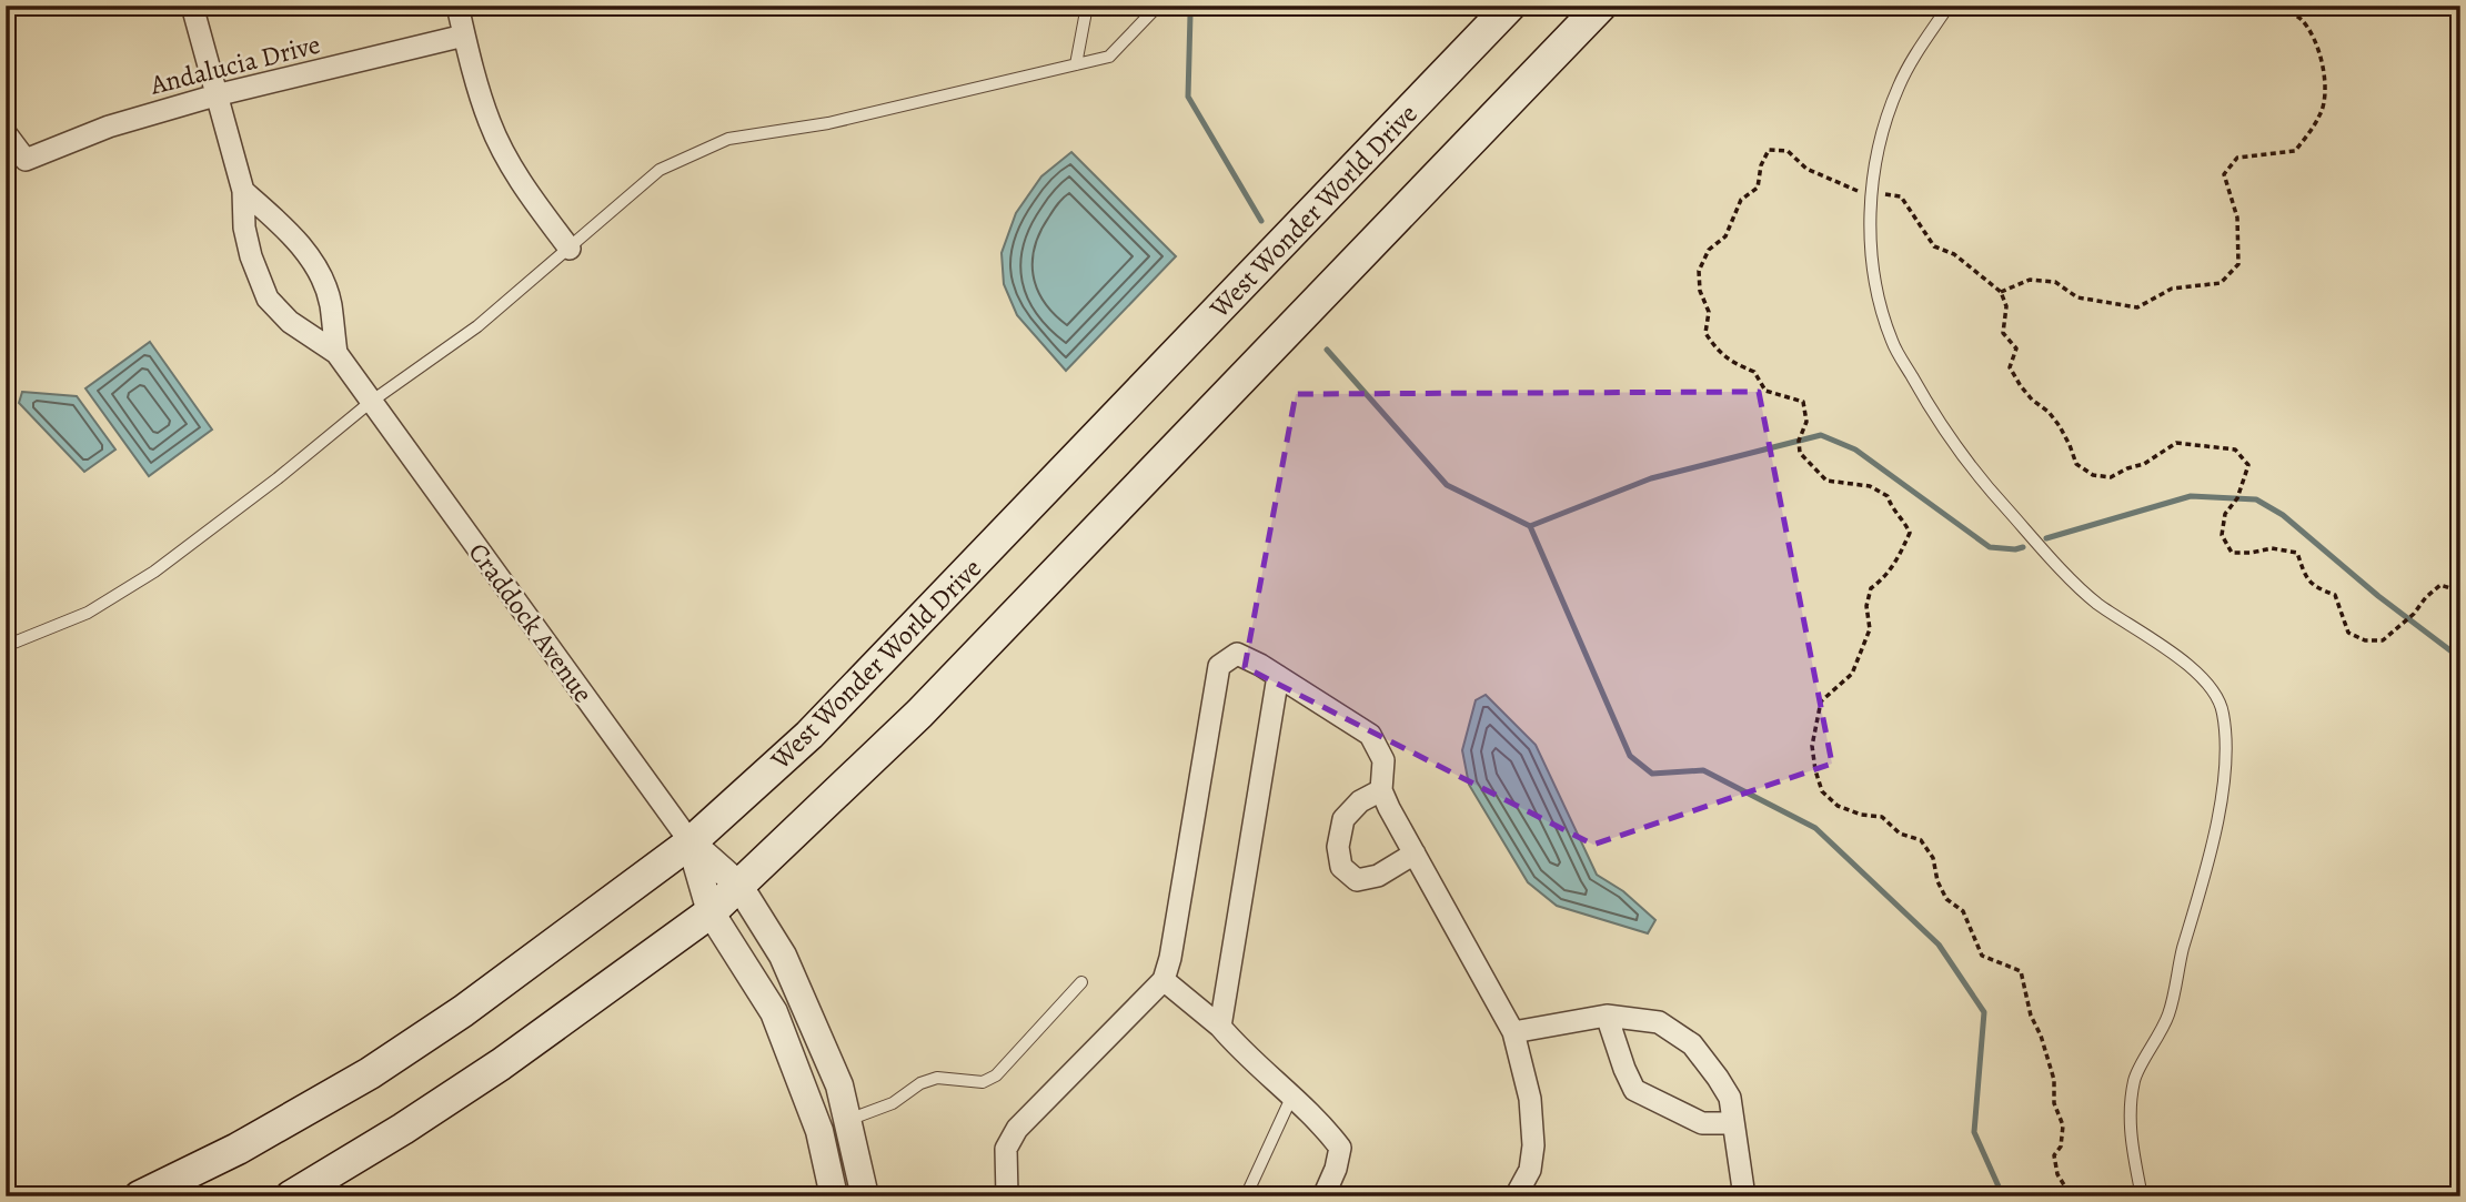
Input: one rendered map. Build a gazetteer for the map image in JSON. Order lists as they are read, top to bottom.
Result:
{
  "streets": {
    "main road": ["West Wonder World Drive"],
    "street": ["Andalucia Drive", "Craddock Avenue"]
  },
  "crossings": [
    ["West Wonder World Drive", "Craddock Avenue"]
  ]
}
